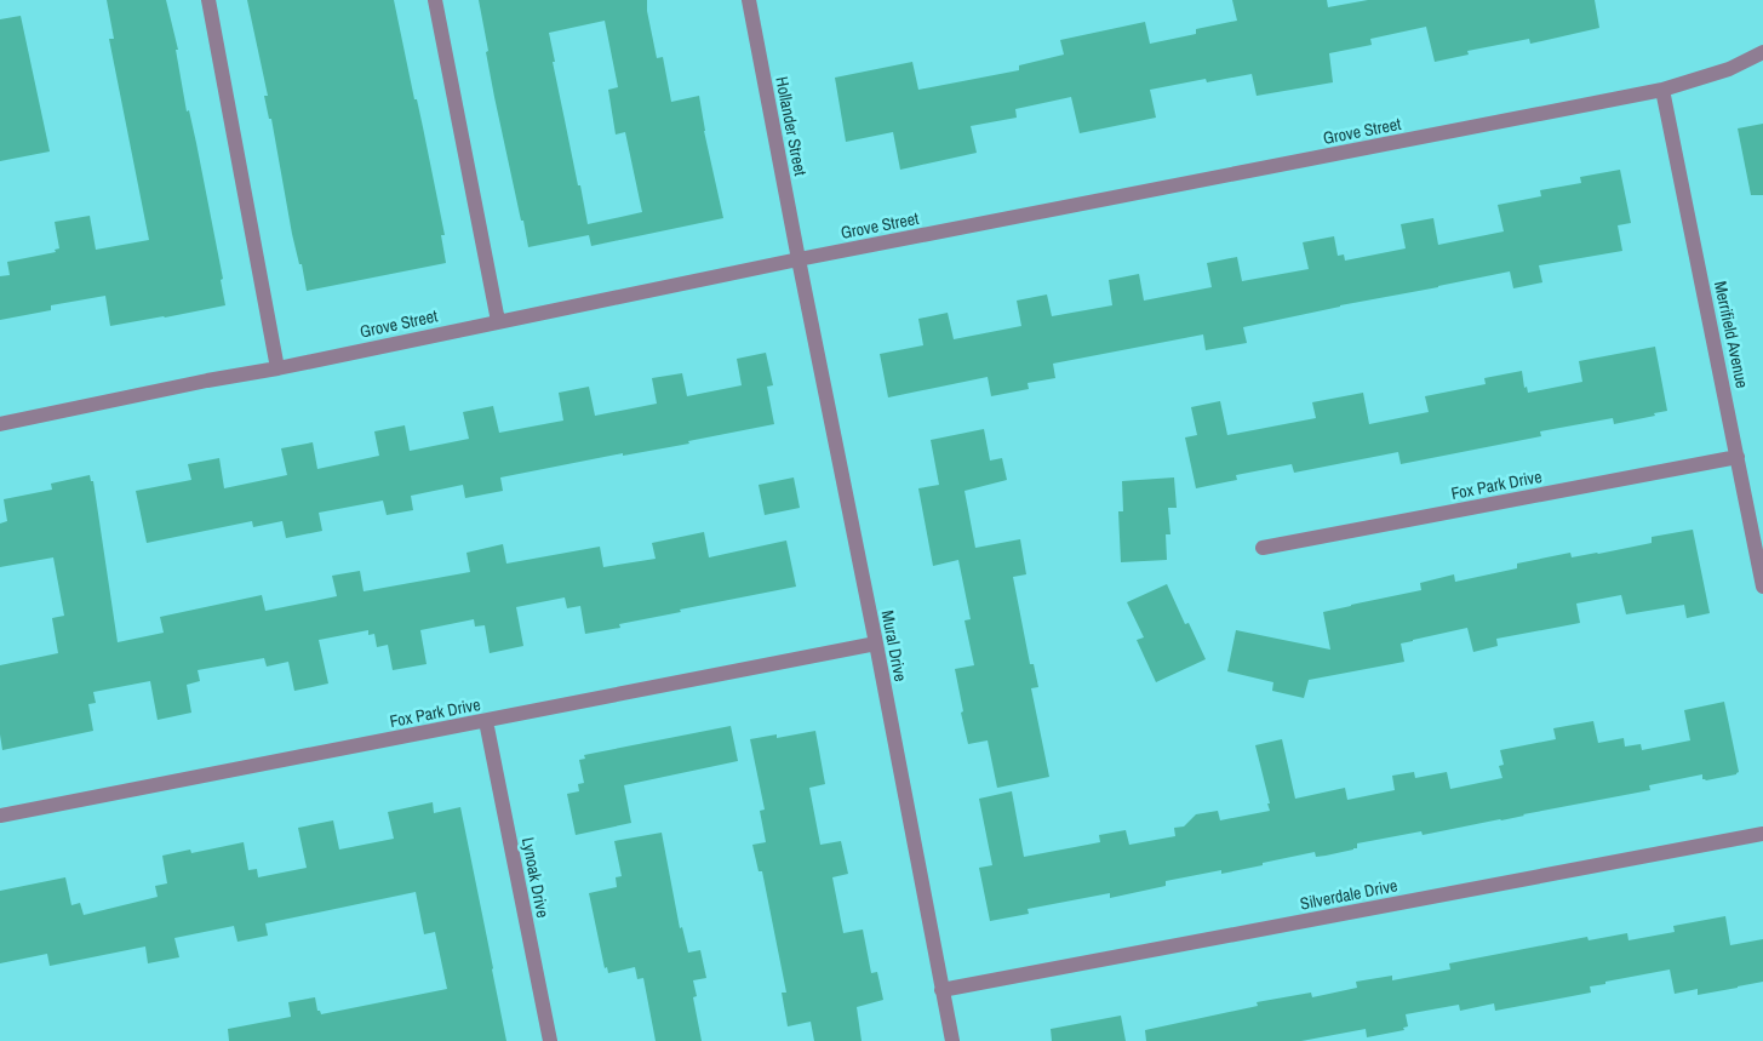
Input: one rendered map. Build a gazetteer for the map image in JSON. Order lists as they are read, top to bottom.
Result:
{
  "streets": {
    "street": [
      "Hollander Street",
      "Grove Street",
      "Merrifield Avenue",
      "Fox Park Drive",
      "Mural Drive",
      "Lynoak Drive",
      "Silverdale Drive"
    ]
  },
  "crossings": [
    ["Hollander Street", "Grove Street"],
    ["Hollander Street", "Mural Drive"],
    ["Grove Street", "Merrifield Avenue"],
    ["Grove Street", "Mural Drive"],
    ["Merrifield Avenue", "Fox Park Drive"],
    ["Fox Park Drive", "Mural Drive"],
    ["Fox Park Drive", "Lynoak Drive"],
    ["Mural Drive", "Silverdale Drive"]
  ]
}
